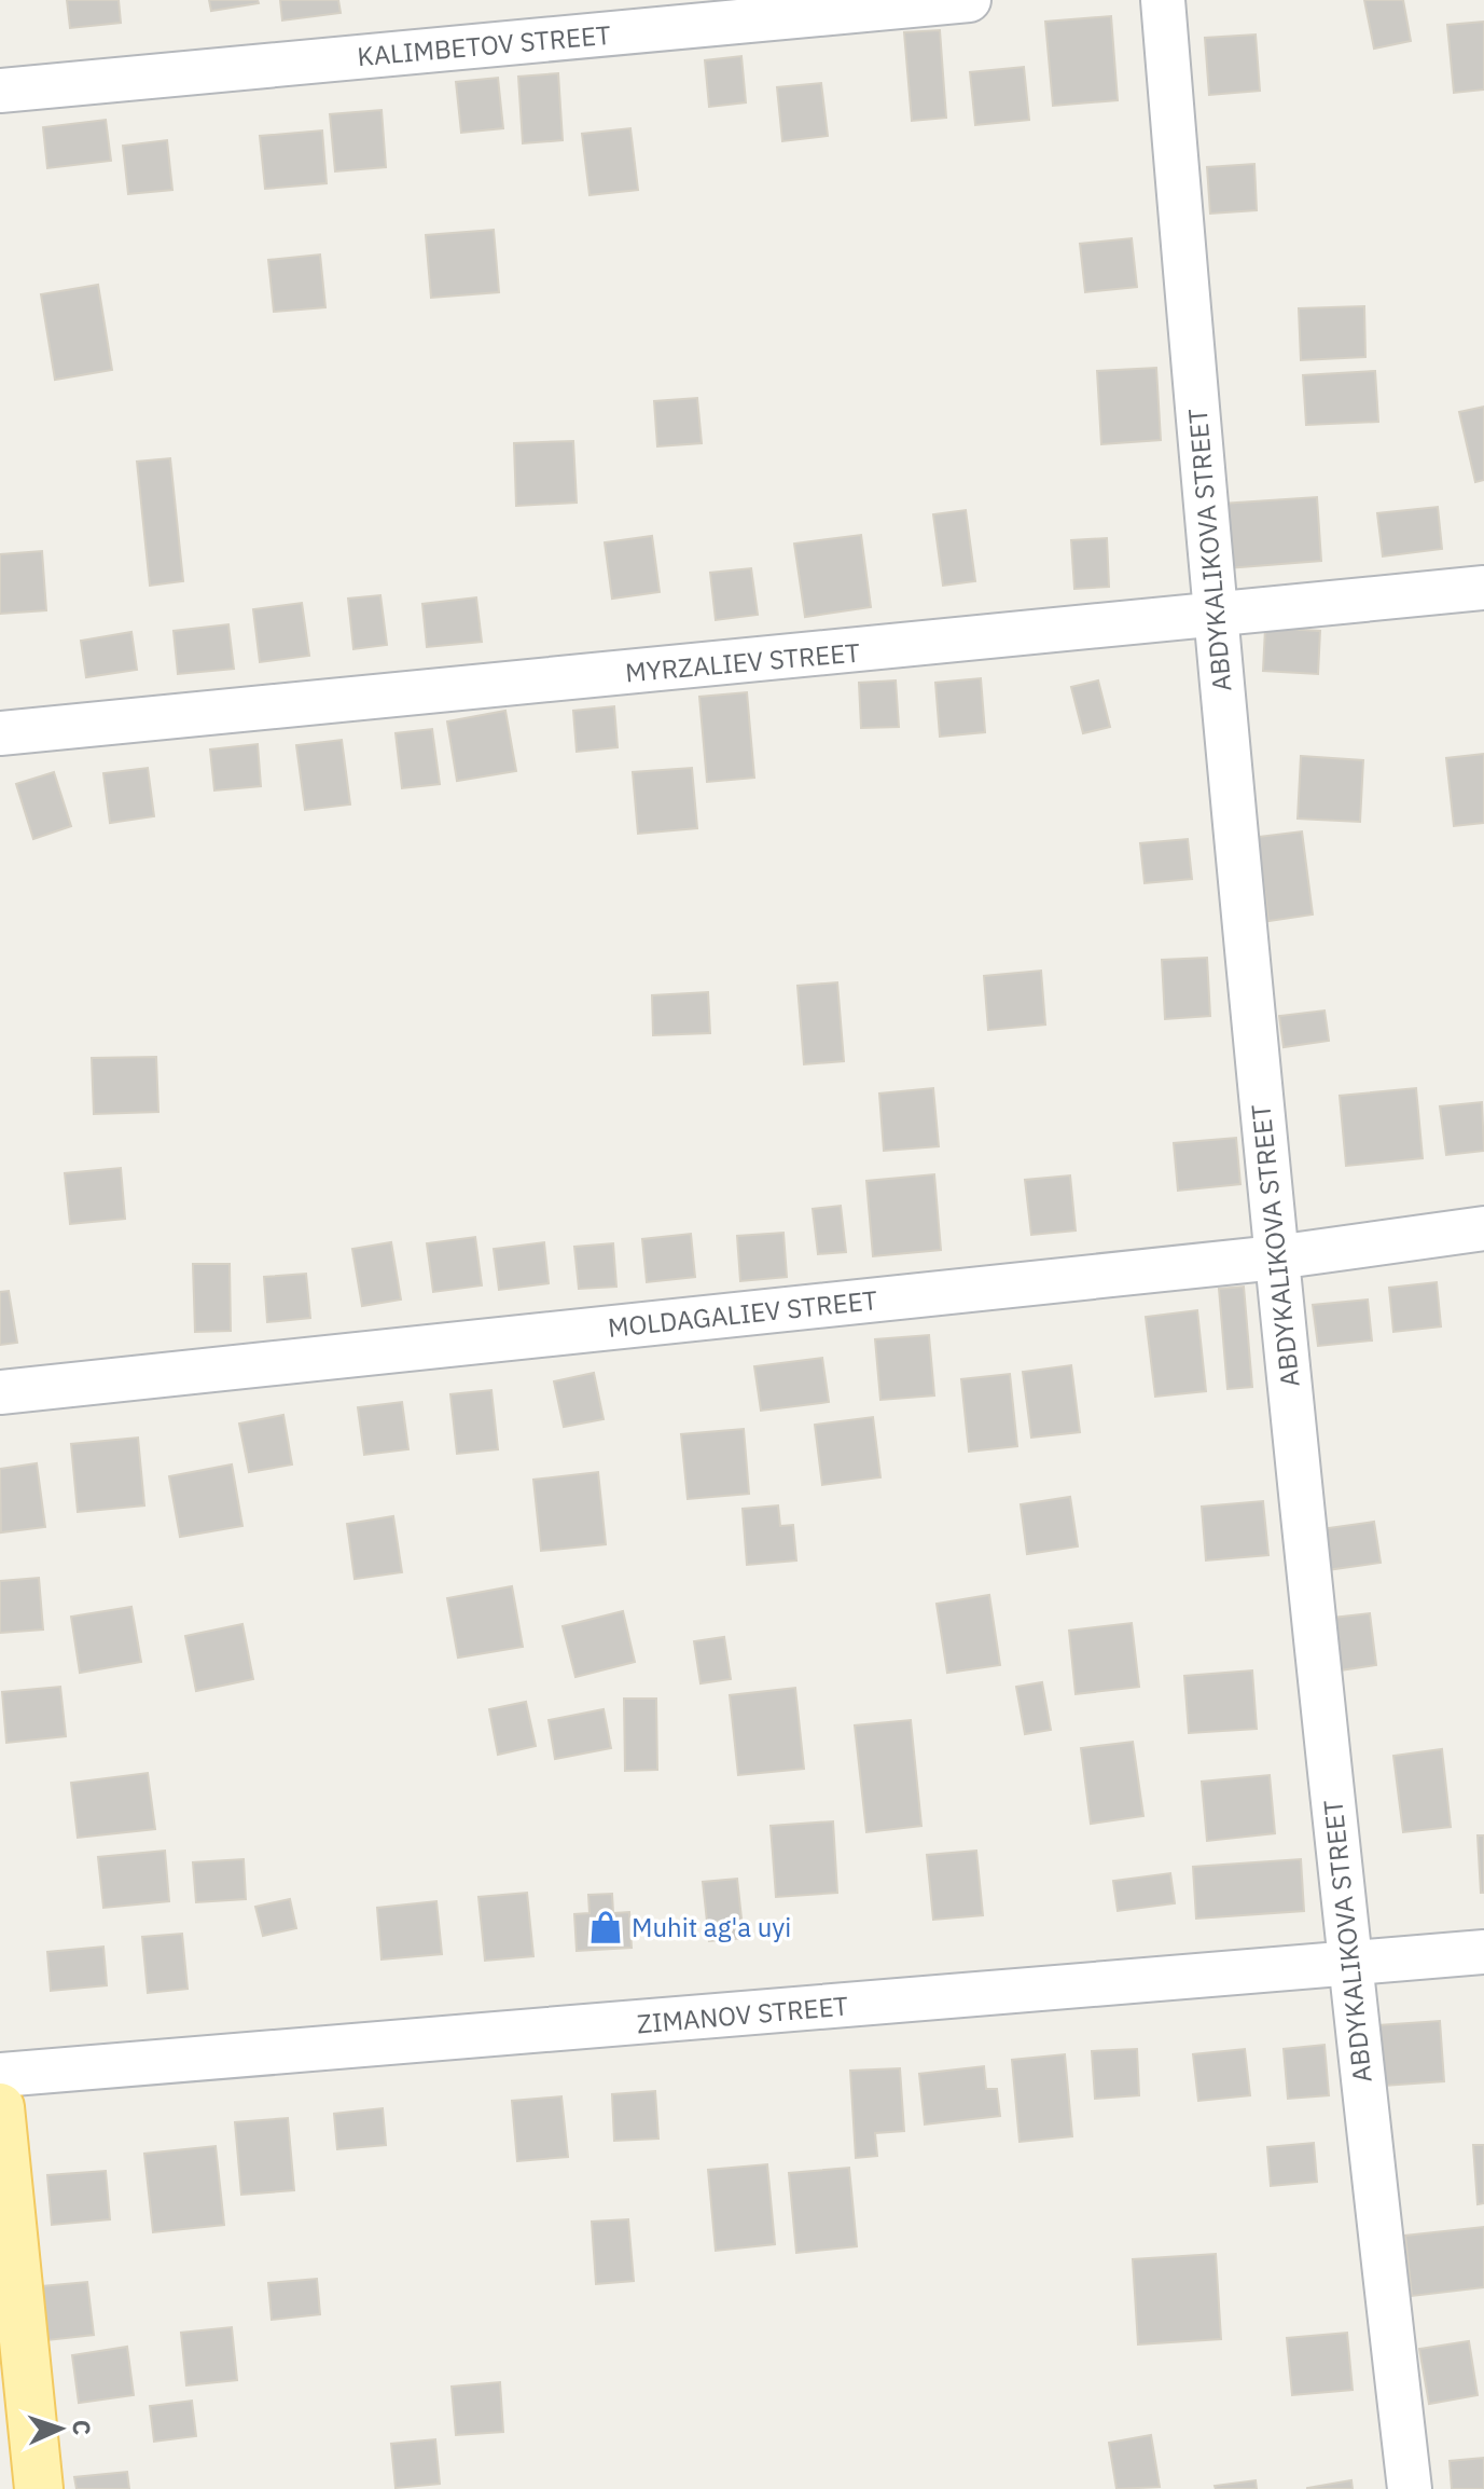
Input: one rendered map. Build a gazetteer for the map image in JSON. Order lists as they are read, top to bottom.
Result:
{
  "streets": {
    "street": [
      "KALIMBETOV STREET",
      "ABDYKALIKOVA STREET",
      "MYRZALIEV STREET",
      "MOLDAGALIEV STREET",
      "ZIMANOV STREET"
    ]
  },
  "crossings": [
    ["ABDYKALIKOVA STREET", "MYRZALIEV STREET"],
    ["ABDYKALIKOVA STREET", "MOLDAGALIEV STREET"],
    ["ABDYKALIKOVA STREET", "ZIMANOV STREET"]
  ],
  "places": {
    "shop": ["Muhit ag'a uyi"]
  },
  "north": "right"
}
